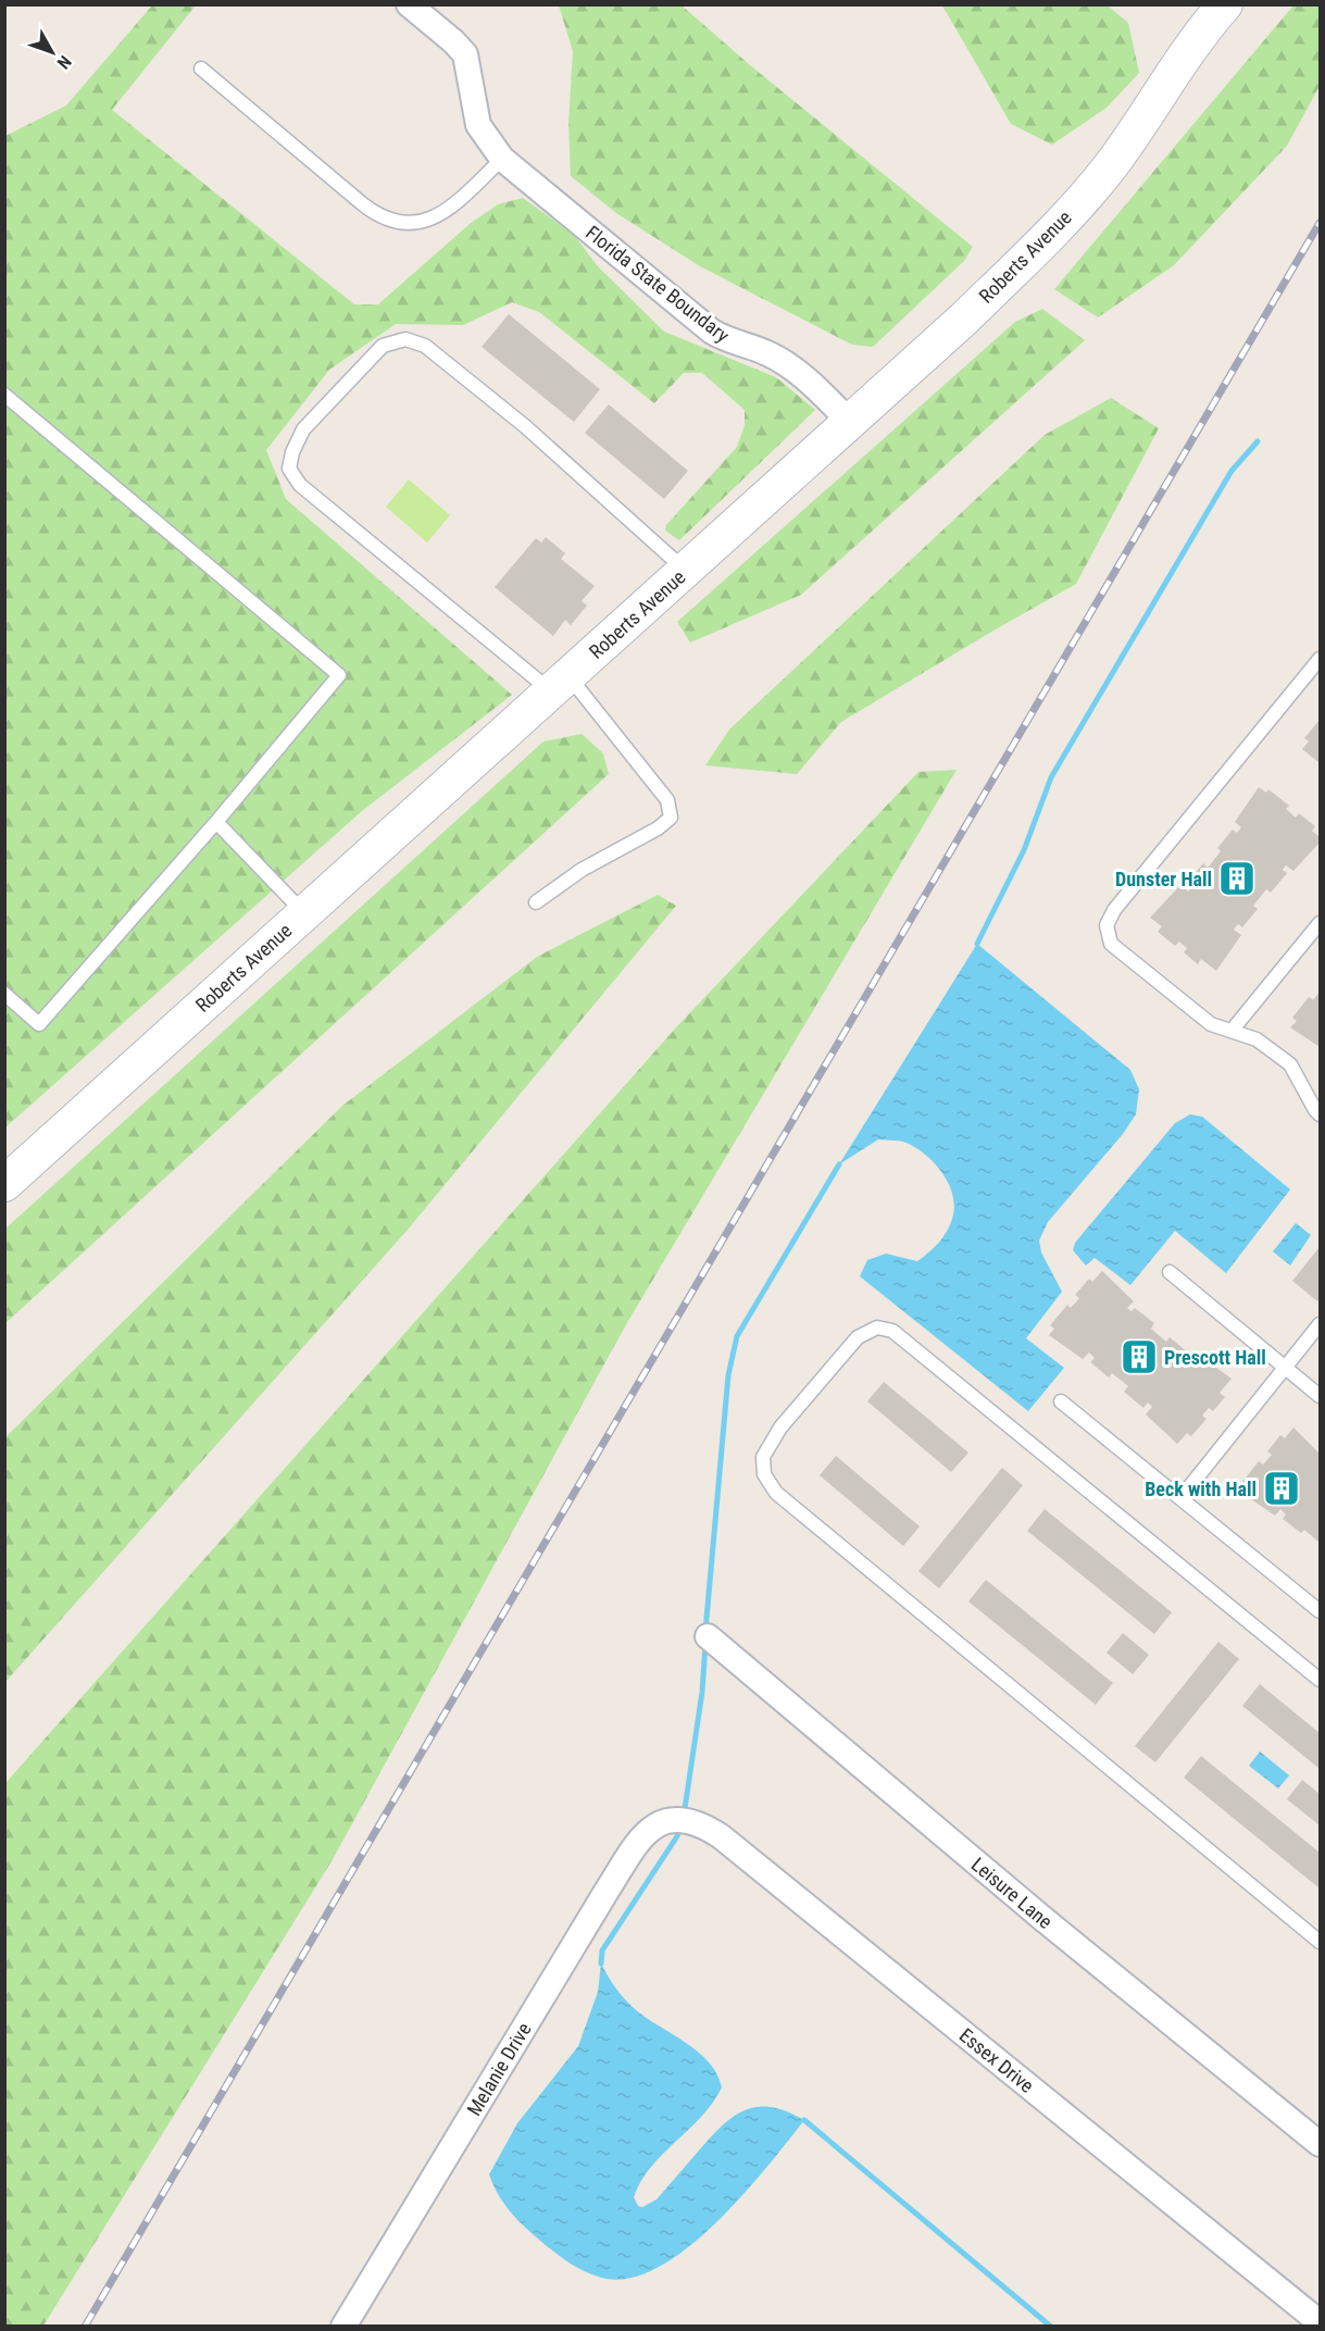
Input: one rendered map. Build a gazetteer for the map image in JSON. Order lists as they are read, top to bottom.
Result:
{
  "streets": {
    "street": [
      "Roberts Avenue",
      "Florida State Boundary",
      "Leisure Lane",
      "Essex Drive",
      "Melanie Drive"
    ]
  },
  "crossings": [
    ["Roberts Avenue", "Florida State Boundary"],
    ["Essex Drive", "Melanie Drive"]
  ],
  "places": {
    "building": ["Dunster Hall", "Prescott Hall", "Beck with Hall"]
  },
  "north": "bottom right"
}
